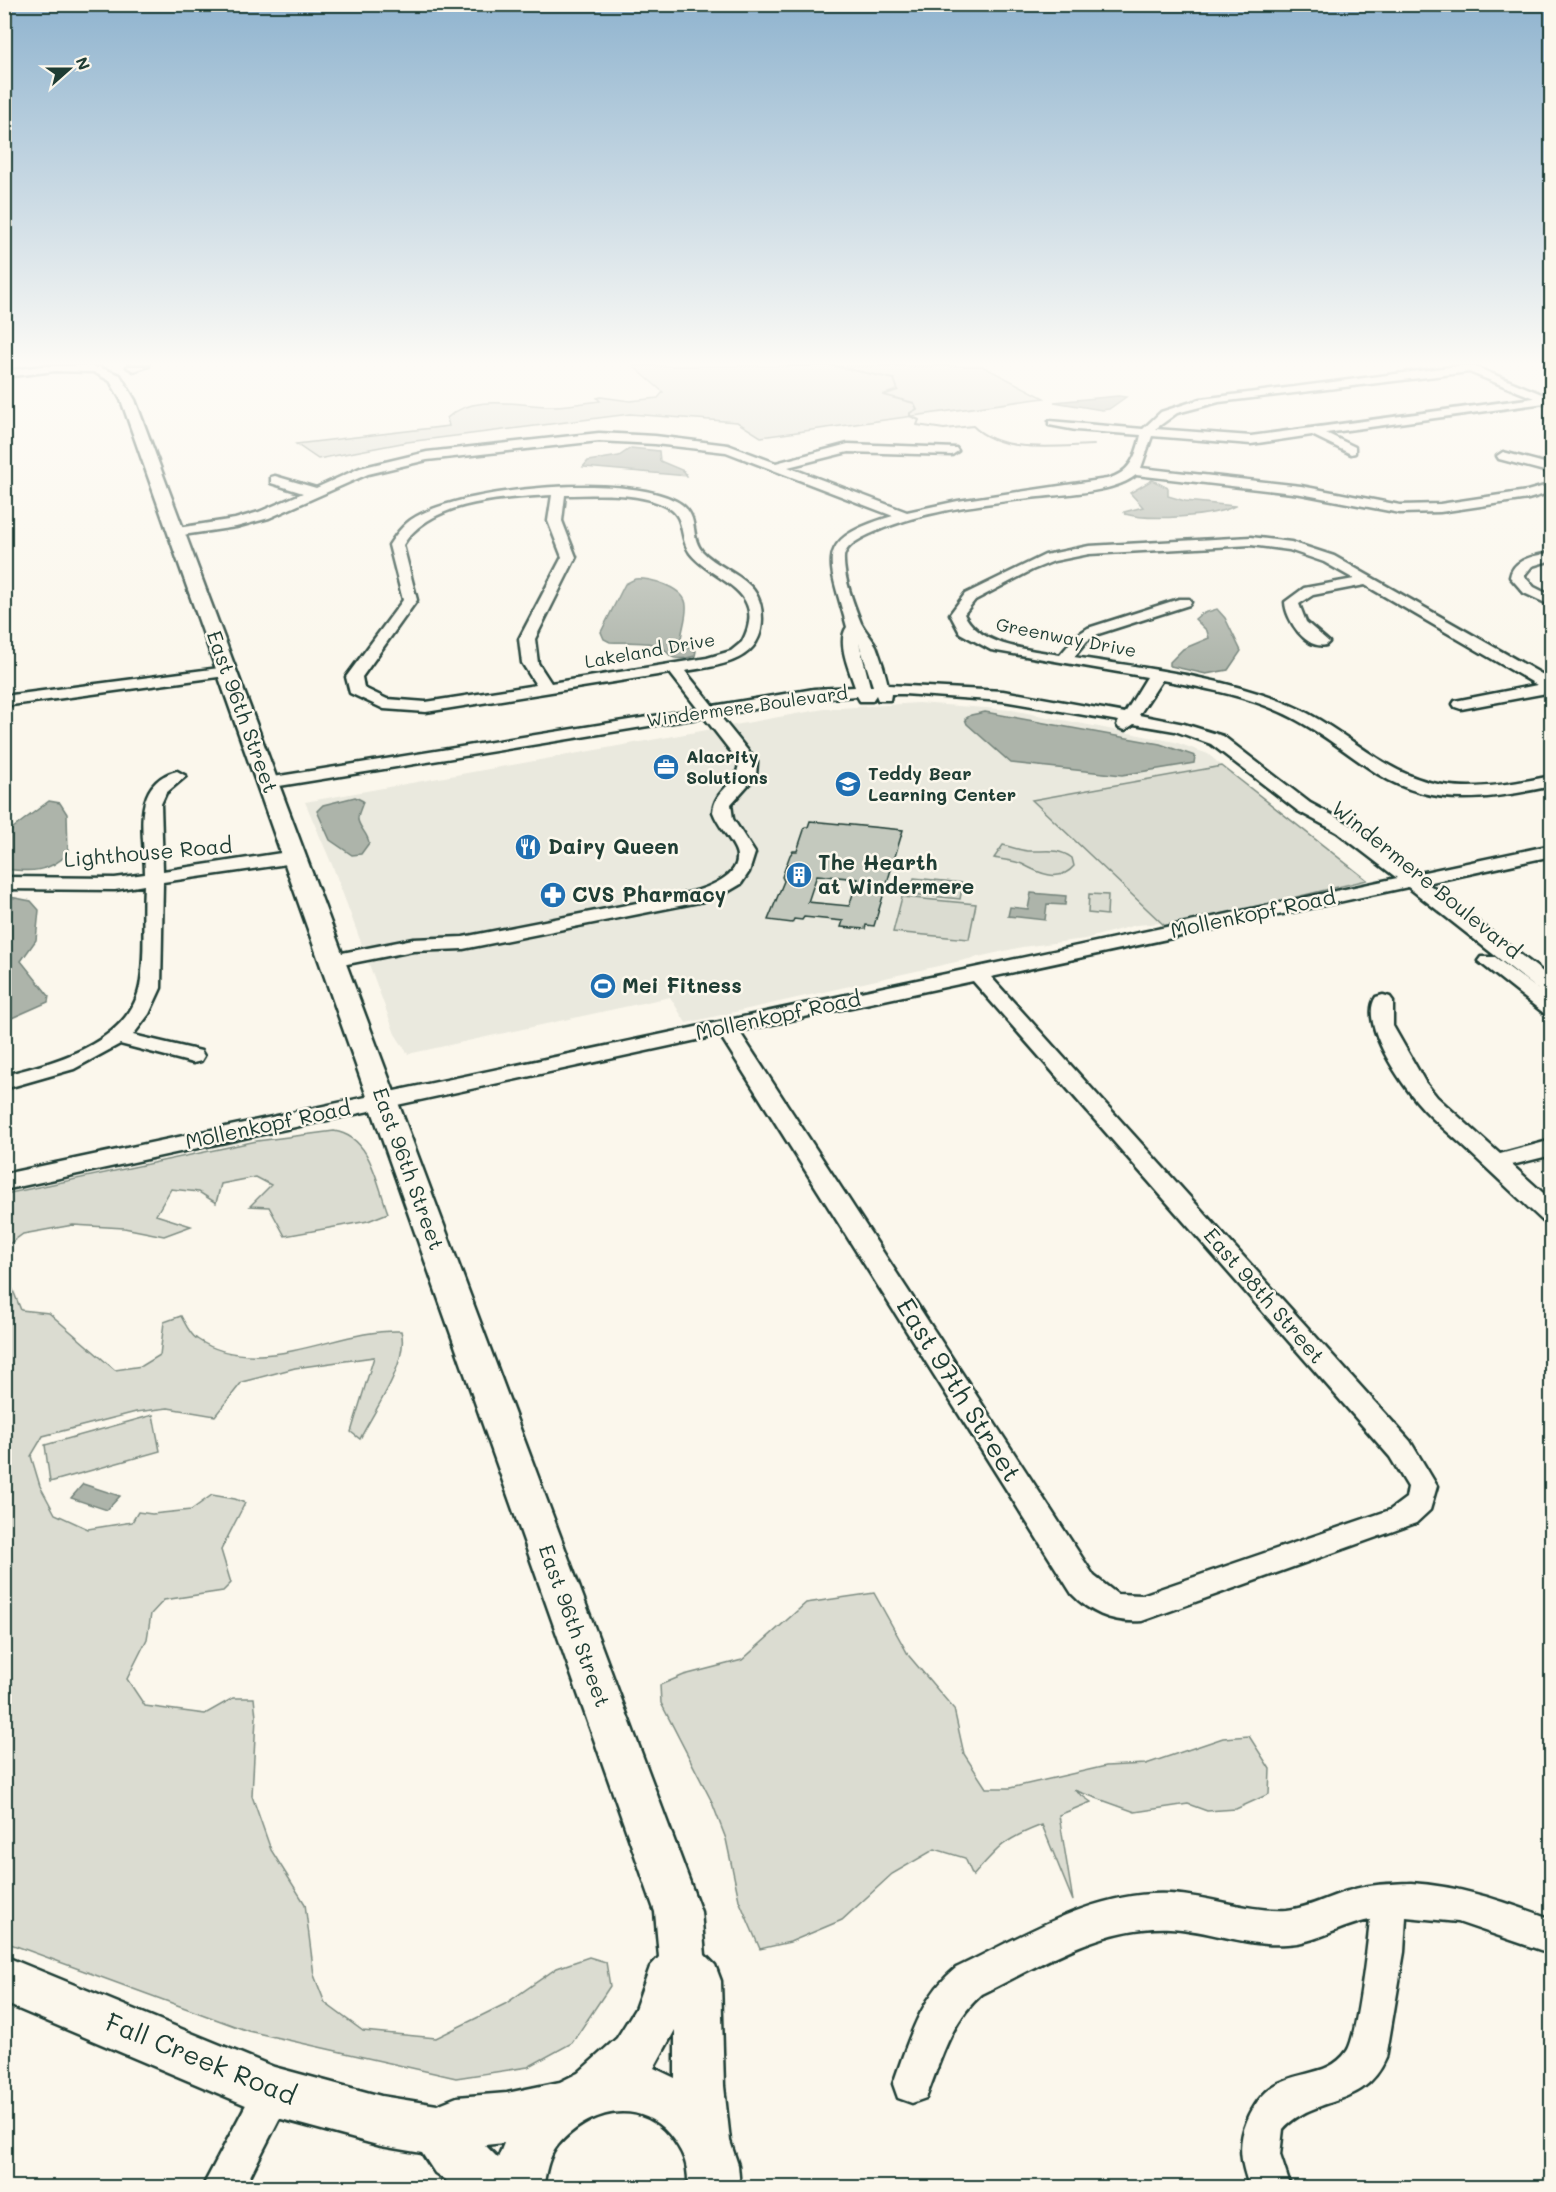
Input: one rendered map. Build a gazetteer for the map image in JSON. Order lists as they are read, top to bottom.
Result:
{
  "streets": {
    "main road": ["East 96th Street", "Fall Creek Road"],
    "street": [
      "Greenway Drive",
      "Lakeland Drive",
      "Windermere Boulevard",
      "Lighthouse Road",
      "Mollenkopf Road",
      "East 98th Street",
      "East 97th Street"
    ]
  },
  "crossings": [
    ["Windermere Boulevard", "East 96th Street"],
    ["Windermere Boulevard", "Mollenkopf Road"],
    ["East 96th Street", "Lighthouse Road"],
    ["East 96th Street", "Mollenkopf Road"],
    ["East 96th Street", "Fall Creek Road"],
    ["Mollenkopf Road", "East 98th Street"],
    ["Mollenkopf Road", "East 97th Street"],
    ["East 98th Street", "East 97th Street"]
  ],
  "places": {
    "office": ["Alacrity Solutions"],
    "school or university": ["Teddy Bear Learning Center"],
    "restaurant": ["Dairy Queen"],
    "building": ["The Hearth at Windermere"],
    "pharmacy": ["CVS Pharmacy"],
    "sports": ["Mei Fitness"]
  },
  "north": "right"
}
